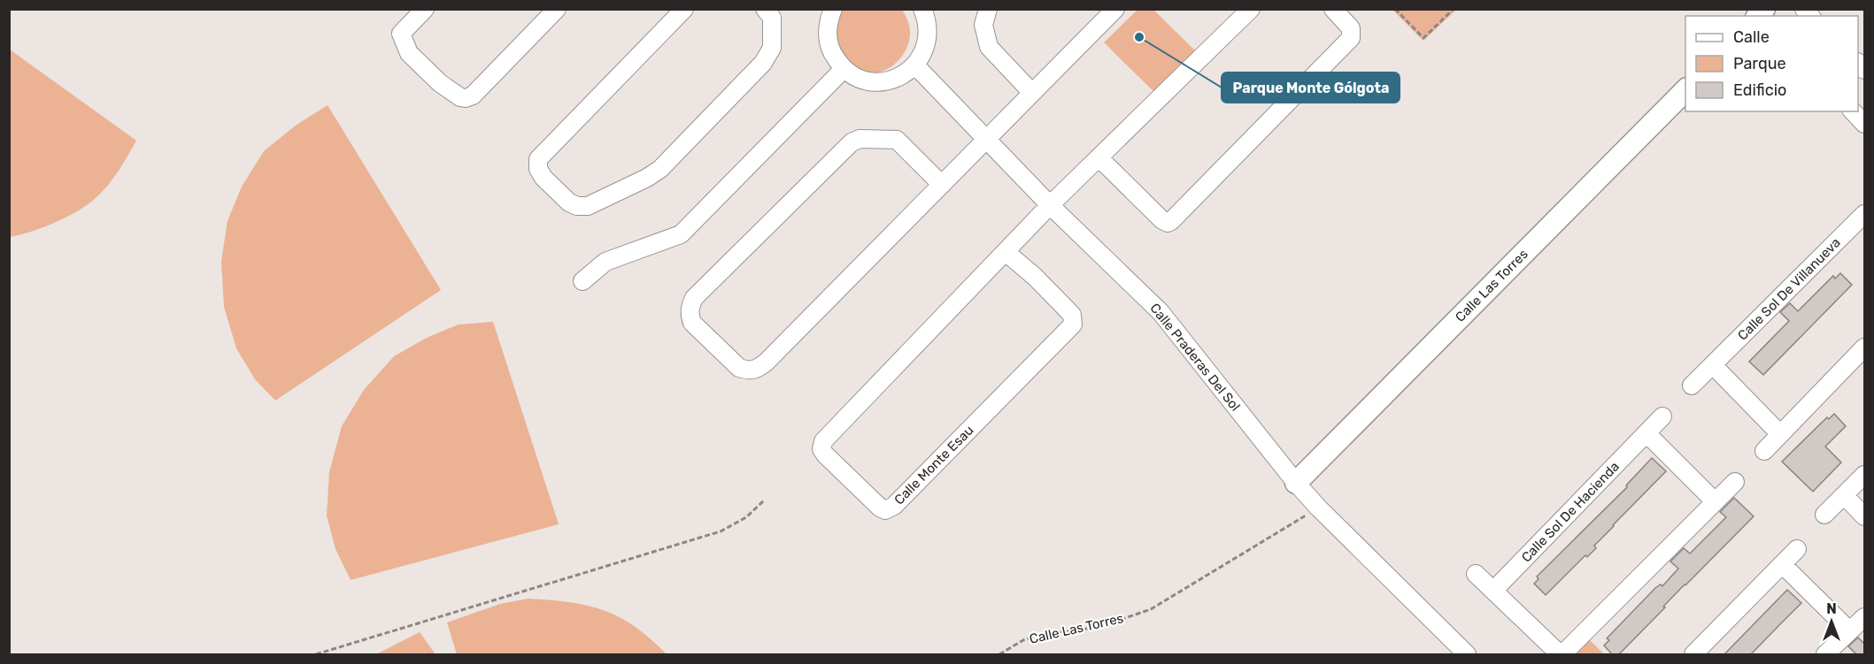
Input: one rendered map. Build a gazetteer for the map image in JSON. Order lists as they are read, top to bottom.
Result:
{
  "streets": {
    "main road": ["Calle Las Torres"],
    "street": [
      "Calle Sol De Villanueva",
      "Calle Praderas Del Sol",
      "Calle Monte Esau",
      "Calle Sol De Hacienda"
    ]
  },
  "crossings": [
    ["Calle Las Torres", "Calle Praderas Del Sol"],
    ["Calle Praderas Del Sol", "Calle Monte Esau"]
  ],
  "places": ["Parque Monte Gólgota"],
  "legend": ["Calle", "Parque", "Edificio"],
  "north": "top"
}
